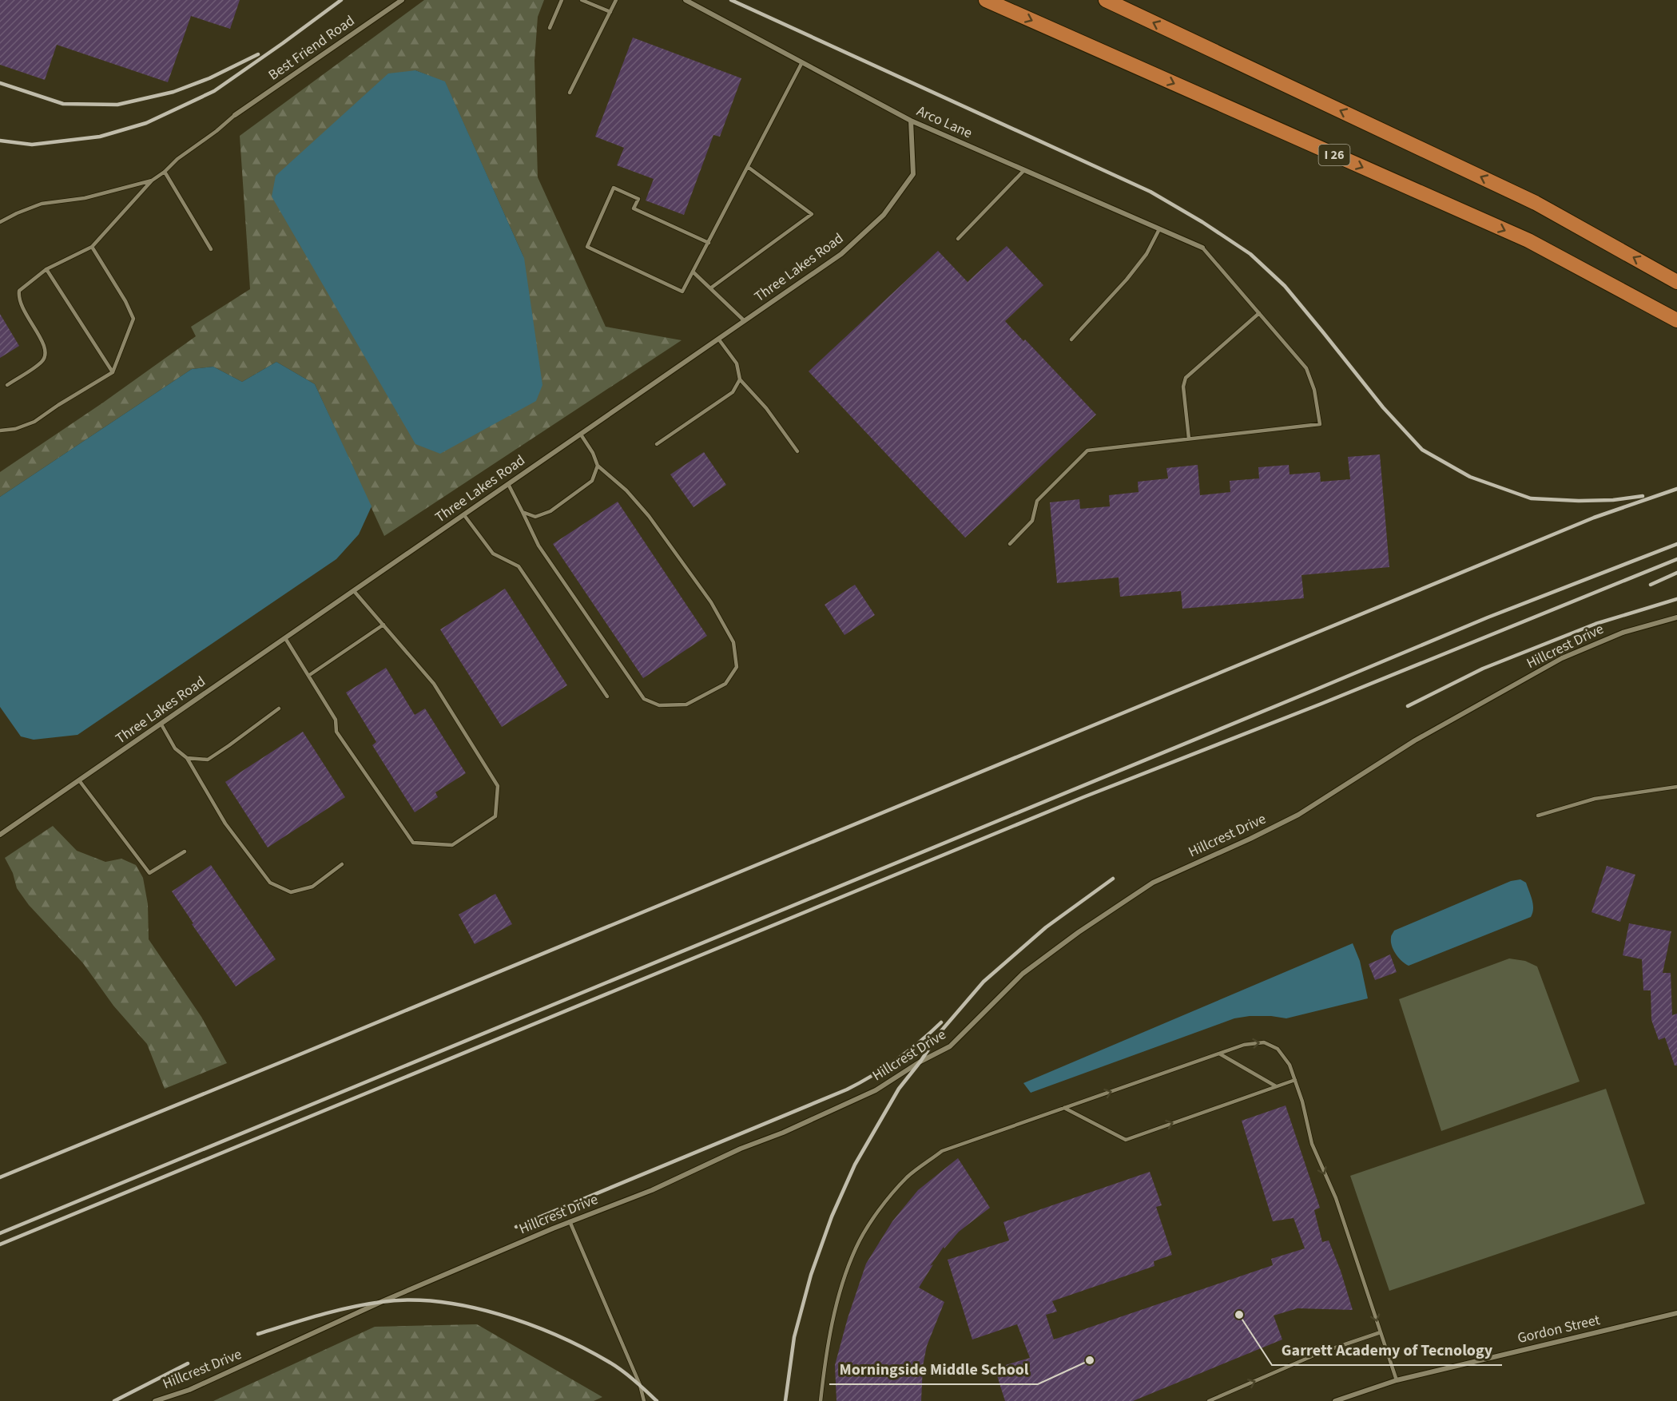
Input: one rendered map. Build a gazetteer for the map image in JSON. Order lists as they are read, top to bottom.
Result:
{
  "streets": {
    "highway": ["I 26"],
    "street": [
      "Best Friend Road",
      "Arco Lane",
      "Three Lakes Road",
      "Hillcrest Drive",
      "Gordon Street"
    ]
  },
  "crossings": [
    ["Arco Lane", "Three Lakes Road"]
  ],
  "places": ["Garrett Academy of Tecnology", "Morningside Middle School"]
}
